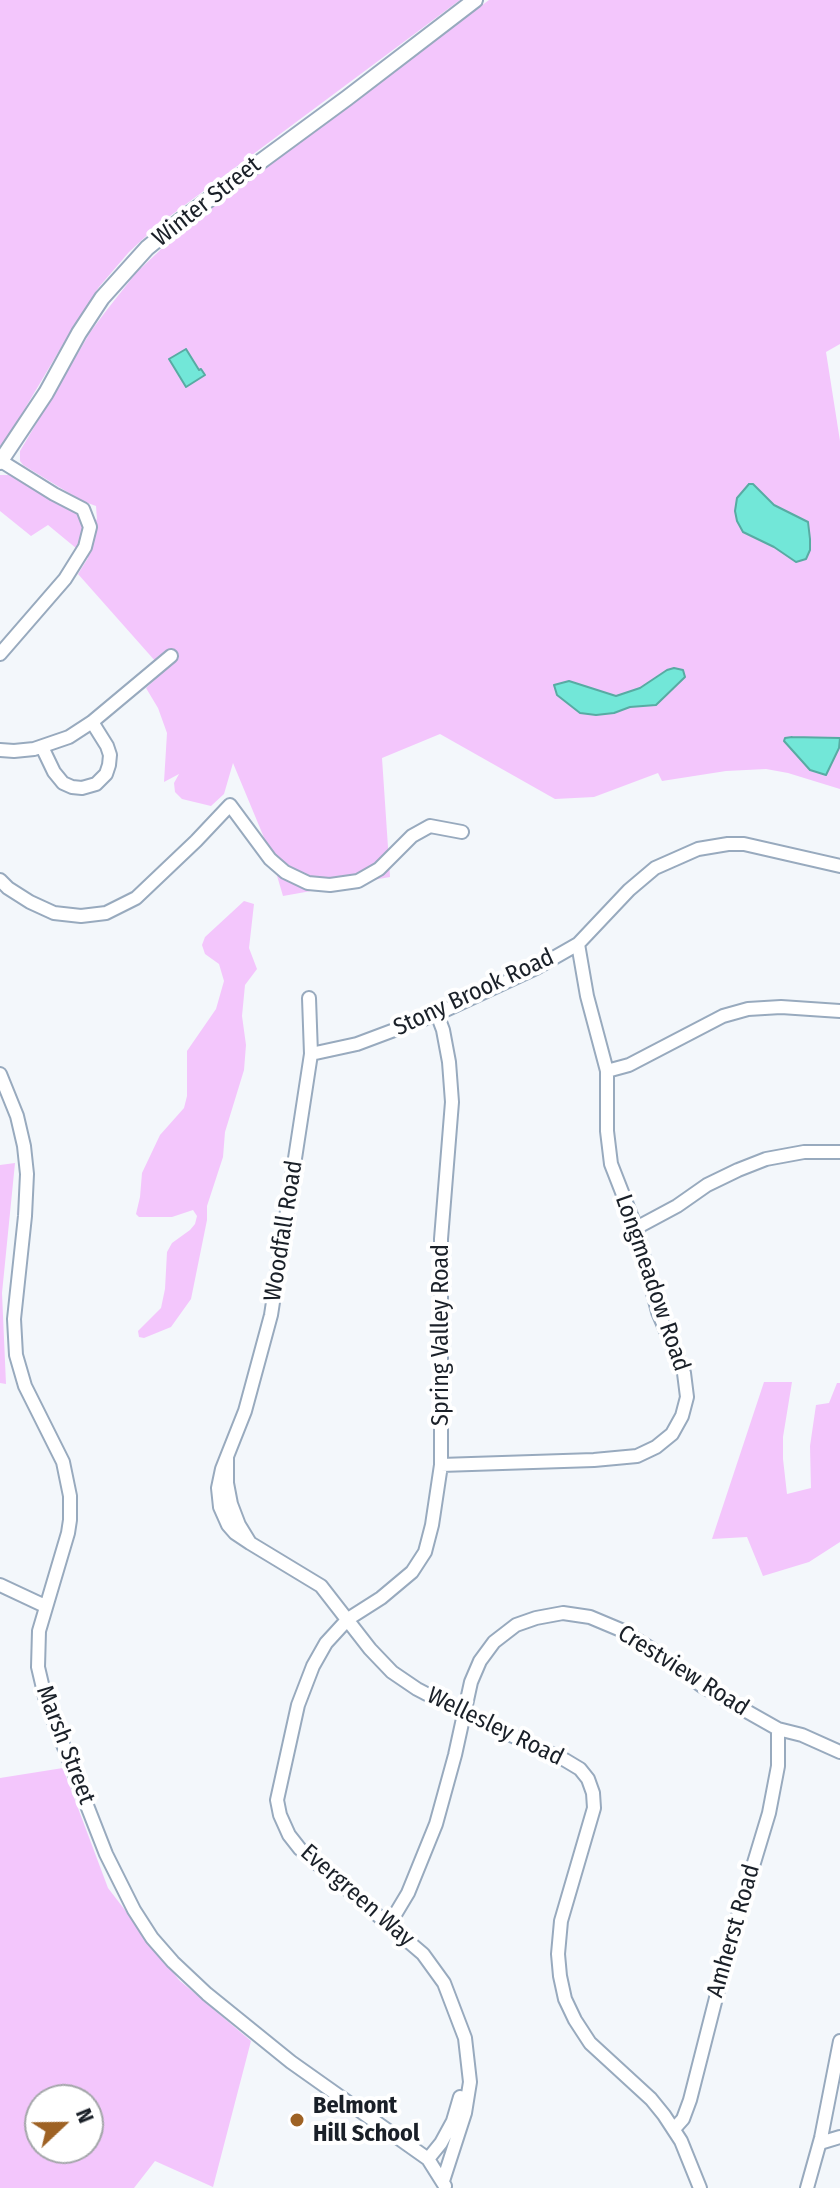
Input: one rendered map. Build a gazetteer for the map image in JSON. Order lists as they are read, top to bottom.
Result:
{
  "streets": {
    "main road": ["Winter Street"],
    "street": [
      "Stony Brook Road",
      "Woodfall Road",
      "Longmeadow Road",
      "Spring Valley Road",
      "Crestview Road",
      "Wellesley Road",
      "Marsh Street",
      "Evergreen Way",
      "Amherst Road"
    ]
  },
  "crossings": [
    ["Stony Brook Road", "Woodfall Road"],
    ["Stony Brook Road", "Longmeadow Road"],
    ["Stony Brook Road", "Spring Valley Road"],
    ["Woodfall Road", "Spring Valley Road"],
    ["Woodfall Road", "Wellesley Road"],
    ["Woodfall Road", "Evergreen Way"],
    ["Longmeadow Road", "Spring Valley Road"],
    ["Spring Valley Road", "Wellesley Road"],
    ["Spring Valley Road", "Evergreen Way"],
    ["Crestview Road", "Wellesley Road"],
    ["Crestview Road", "Evergreen Way"],
    ["Crestview Road", "Amherst Road"],
    ["Wellesley Road", "Evergreen Way"],
    ["Wellesley Road", "Amherst Road"],
    ["Marsh Street", "Evergreen Way"]
  ],
  "places": ["Belmont Hill School"],
  "north": "right"
}
